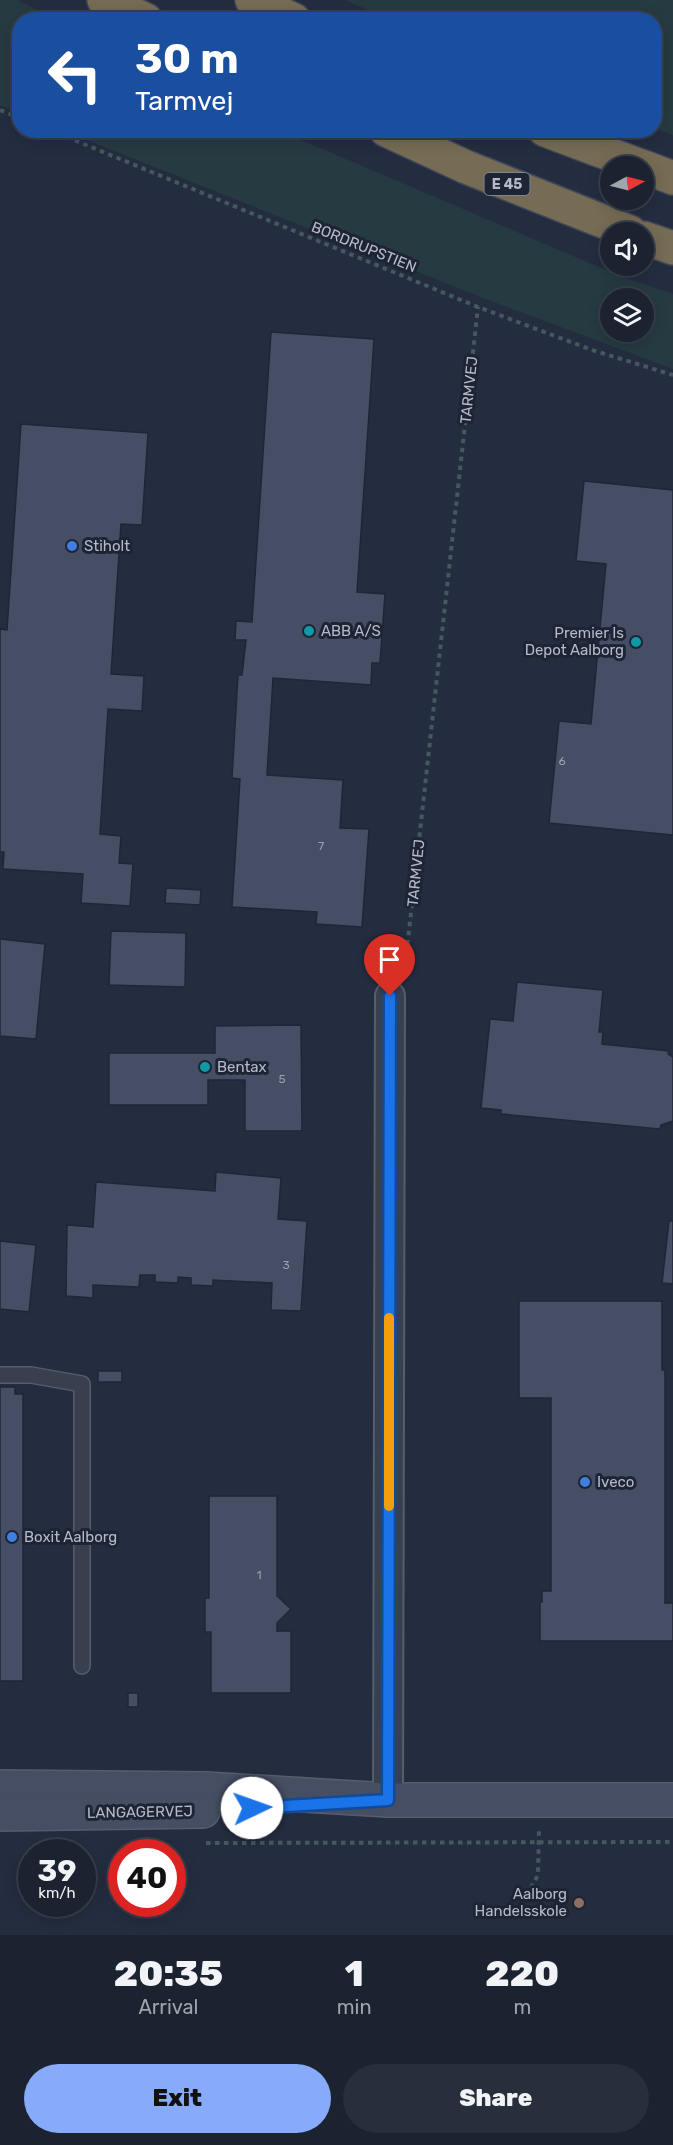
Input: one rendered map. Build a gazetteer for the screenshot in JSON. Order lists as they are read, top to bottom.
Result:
{
  "streets": {
    "highway": ["E 45"],
    "street": ["LANGAGERVEJ"],
    "path": ["BORDRUPSTIEN", "TARMVEJ"]
  },
  "crossings": [
    ["BORDRUPSTIEN", "TARMVEJ"]
  ],
  "places": [
    "Stiholt",
    "ABB A/S",
    "Premier Is Depot Aalborg",
    "Bentax",
    "Iveco",
    "Boxit Aalborg",
    "Aalborg Handelsskole"
  ],
  "house_numbers": [
    "6",
    "7",
    "5",
    "3",
    "1"
  ],
  "north": "right",
  "page": {
    "turn": ["30 m", "Tarmvej"],
    "speed": "39 km/h",
    "limit": "40",
    "eta": [
      "20:35",
      "Arrival",
      "1",
      "min",
      "220",
      "m"
    ],
    "buttons": ["Exit", "Share"]
  }
}
